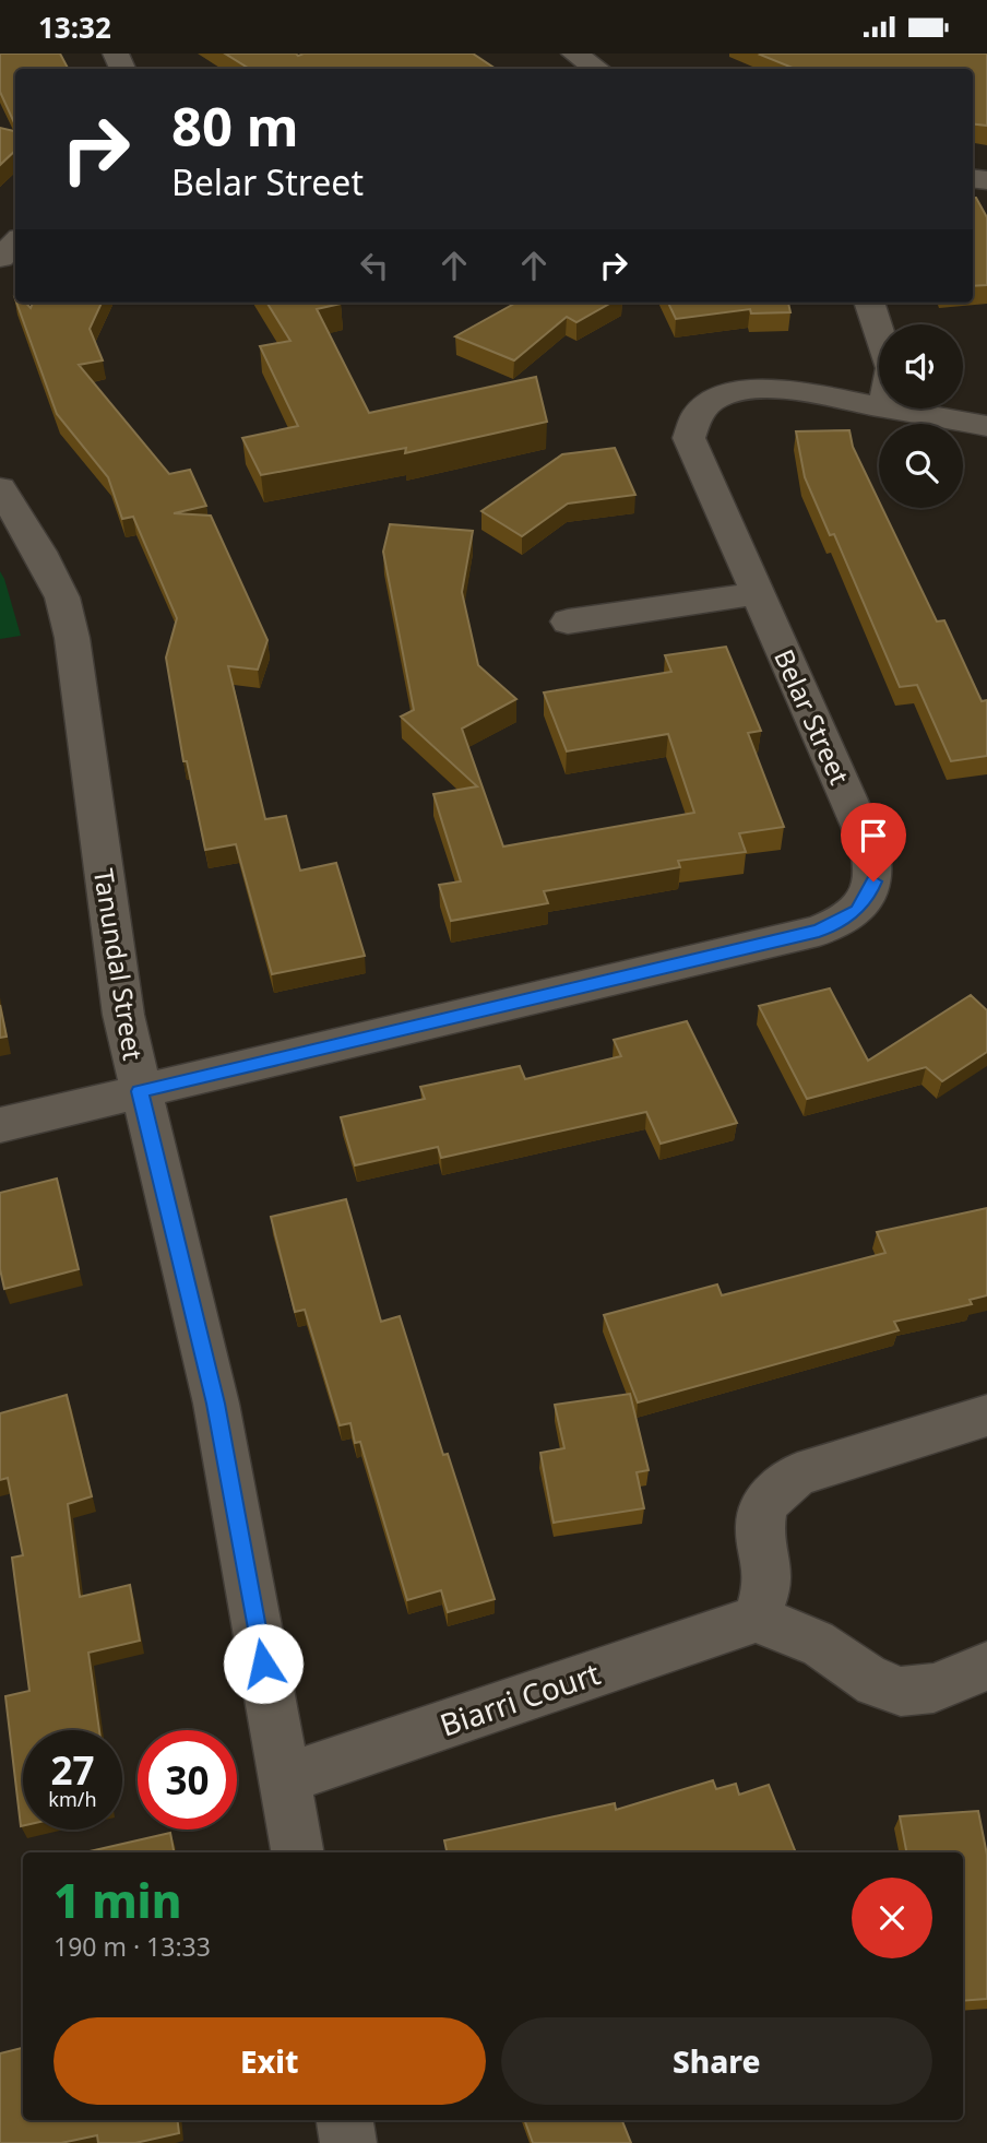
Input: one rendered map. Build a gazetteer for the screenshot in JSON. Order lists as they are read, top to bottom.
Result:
{
  "streets": {
    "street": ["Belar Street", "Tanundal Street", "Biarri Court"]
  },
  "crossings": [
    ["Belar Street", "Tanundal Street"],
    ["Tanundal Street", "Biarri Court"]
  ],
  "page": {
    "status": "13:32",
    "turn": ["80 m", "Belar Street"],
    "speed": "27 km/h",
    "limit": "30",
    "heading": ["1 min", "190 m · 13:33"],
    "buttons": ["Exit", "Share"]
  }
}
